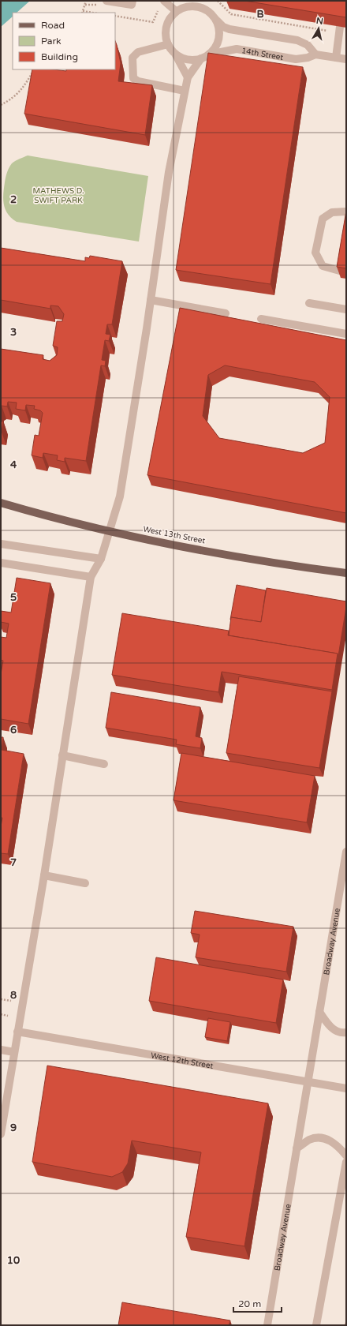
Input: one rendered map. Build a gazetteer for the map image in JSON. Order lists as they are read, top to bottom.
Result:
{
  "streets": {
    "main road": ["West 13th Street"],
    "street": ["14th Street", "Broadway Avenue", "West 12th Street"]
  },
  "crossings": [
    ["Broadway Avenue", "West 12th Street"]
  ],
  "parks": ["MATHEWS D. SWIFT PARK"],
  "legend": ["Road", "Park", "Building"],
  "scale_bar": "20 m",
  "north": "top",
  "grid": {
    "columns": ["B"],
    "rows": [
      "2",
      "3",
      "4",
      "5",
      "6",
      "7",
      "8",
      "9",
      "10"
    ]
  }
}
